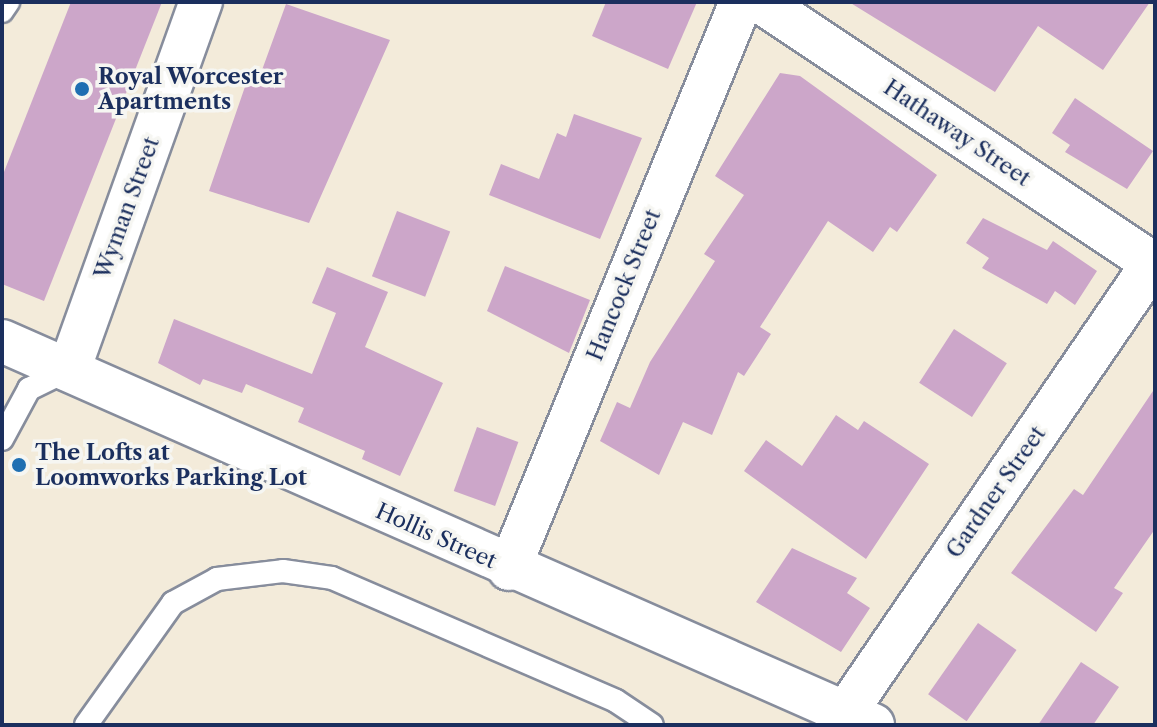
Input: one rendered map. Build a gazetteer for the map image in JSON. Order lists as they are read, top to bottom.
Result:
{
  "streets": {
    "street": [
      "Hathaway Street",
      "Wyman Street",
      "Hancock Street",
      "Gardner Street",
      "Hollis Street"
    ]
  },
  "crossings": [
    ["Hathaway Street", "Gardner Street"],
    ["Wyman Street", "Hollis Street"],
    ["Hancock Street", "Hollis Street"],
    ["Gardner Street", "Hollis Street"]
  ],
  "places": ["Royal Worcester Apartments", "The Lofts at Loomworks Parking Lot"]
}
